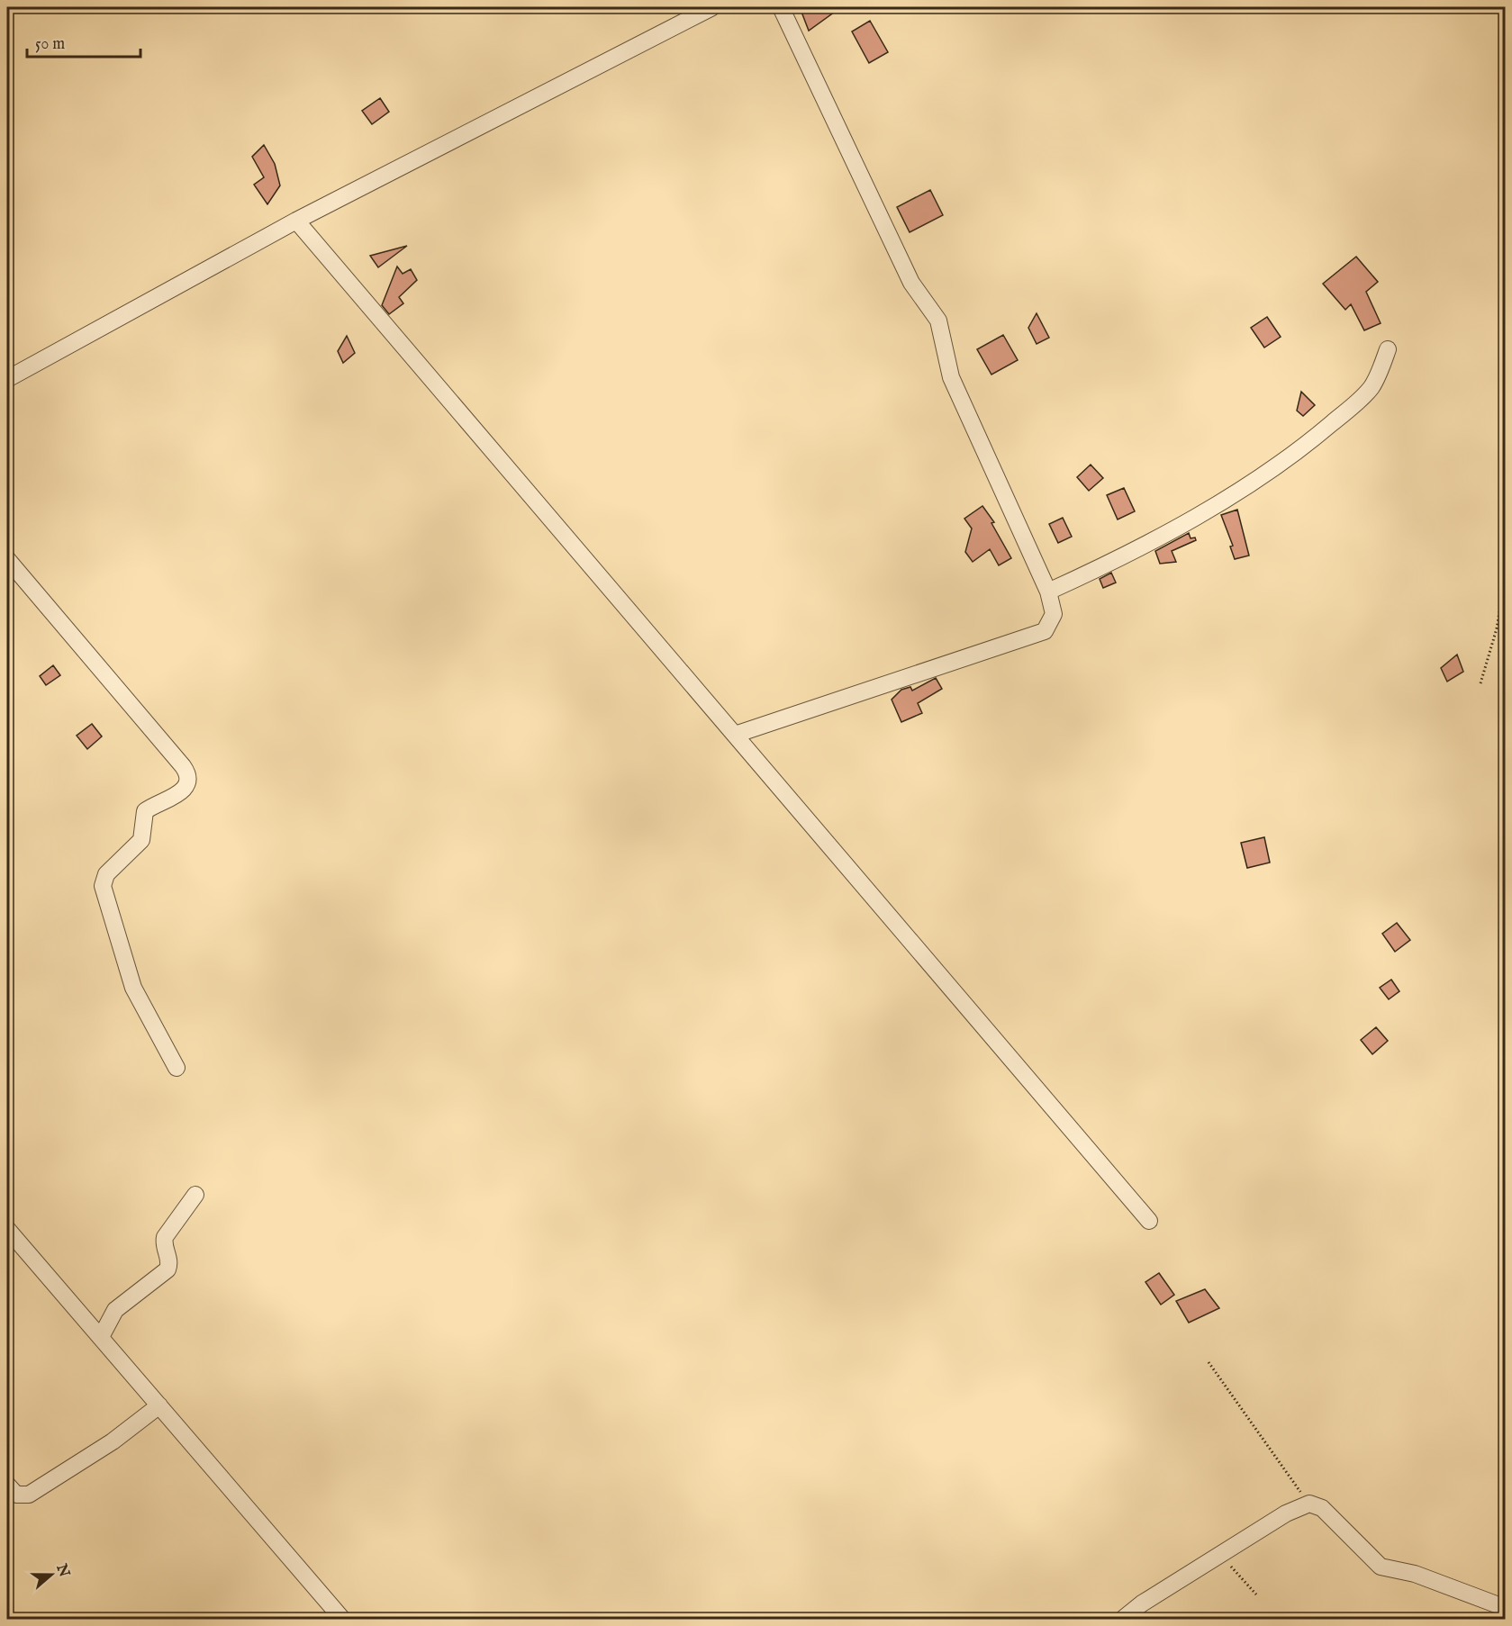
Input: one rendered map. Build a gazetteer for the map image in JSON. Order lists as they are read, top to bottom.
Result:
{
  "scale_bar": "50 m",
  "north": "right"
}
